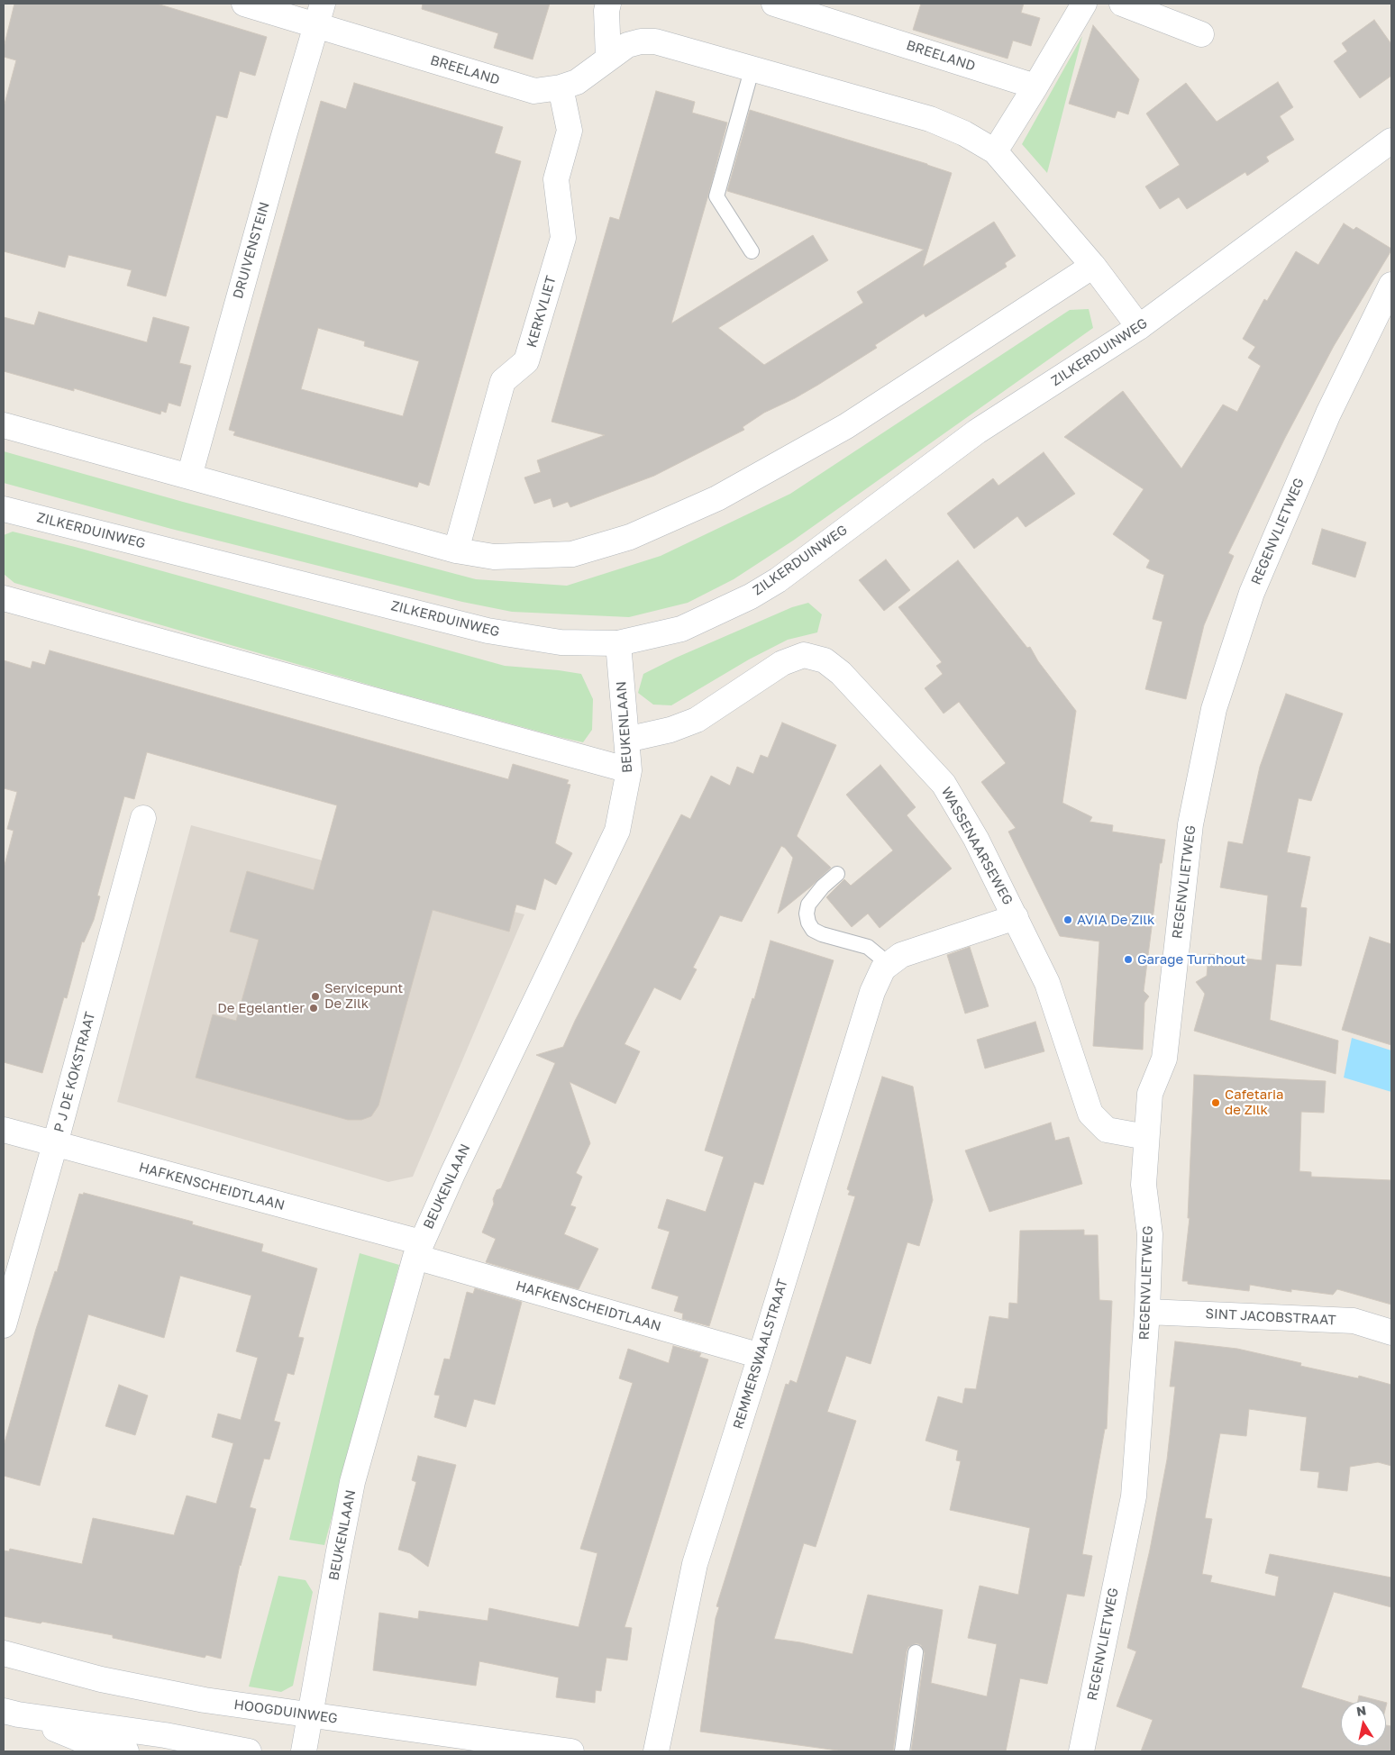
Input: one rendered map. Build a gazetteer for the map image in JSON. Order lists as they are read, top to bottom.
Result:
{
  "streets": {
    "street": [
      "BREELAND",
      "DRUIVENSTEIN",
      "KERKVLIET",
      "ZILKERDUINWEG",
      "REGENVLIETWEG",
      "BEUKENLAAN",
      "WASSENAARSEWEG",
      "P J DE KOKSTRAAT",
      "HAFKENSCHEIDTLAAN",
      "SINT JACOBSTRAAT",
      "REMMERSWAALSTRAAT",
      "HOOGDUINWEG"
    ]
  },
  "crossings": [
    ["BREELAND", "DRUIVENSTEIN"],
    ["BREELAND", "KERKVLIET"],
    ["BREELAND", "ZILKERDUINWEG"],
    ["ZILKERDUINWEG", "BEUKENLAAN"],
    ["REGENVLIETWEG", "WASSENAARSEWEG"],
    ["REGENVLIETWEG", "SINT JACOBSTRAAT"],
    ["BEUKENLAAN", "WASSENAARSEWEG"],
    ["BEUKENLAAN", "HAFKENSCHEIDTLAAN"],
    ["BEUKENLAAN", "HOOGDUINWEG"],
    ["WASSENAARSEWEG", "REMMERSWAALSTRAAT"],
    ["P J DE KOKSTRAAT", "HAFKENSCHEIDTLAAN"],
    ["HAFKENSCHEIDTLAAN", "REMMERSWAALSTRAAT"]
  ],
  "places": [
    "AVIA De Zilk",
    "Garage Turnhout",
    "Servicepunt De Zilk",
    "De Egelantier",
    "Cafetaria de Zilk"
  ],
  "north": "top"
}
